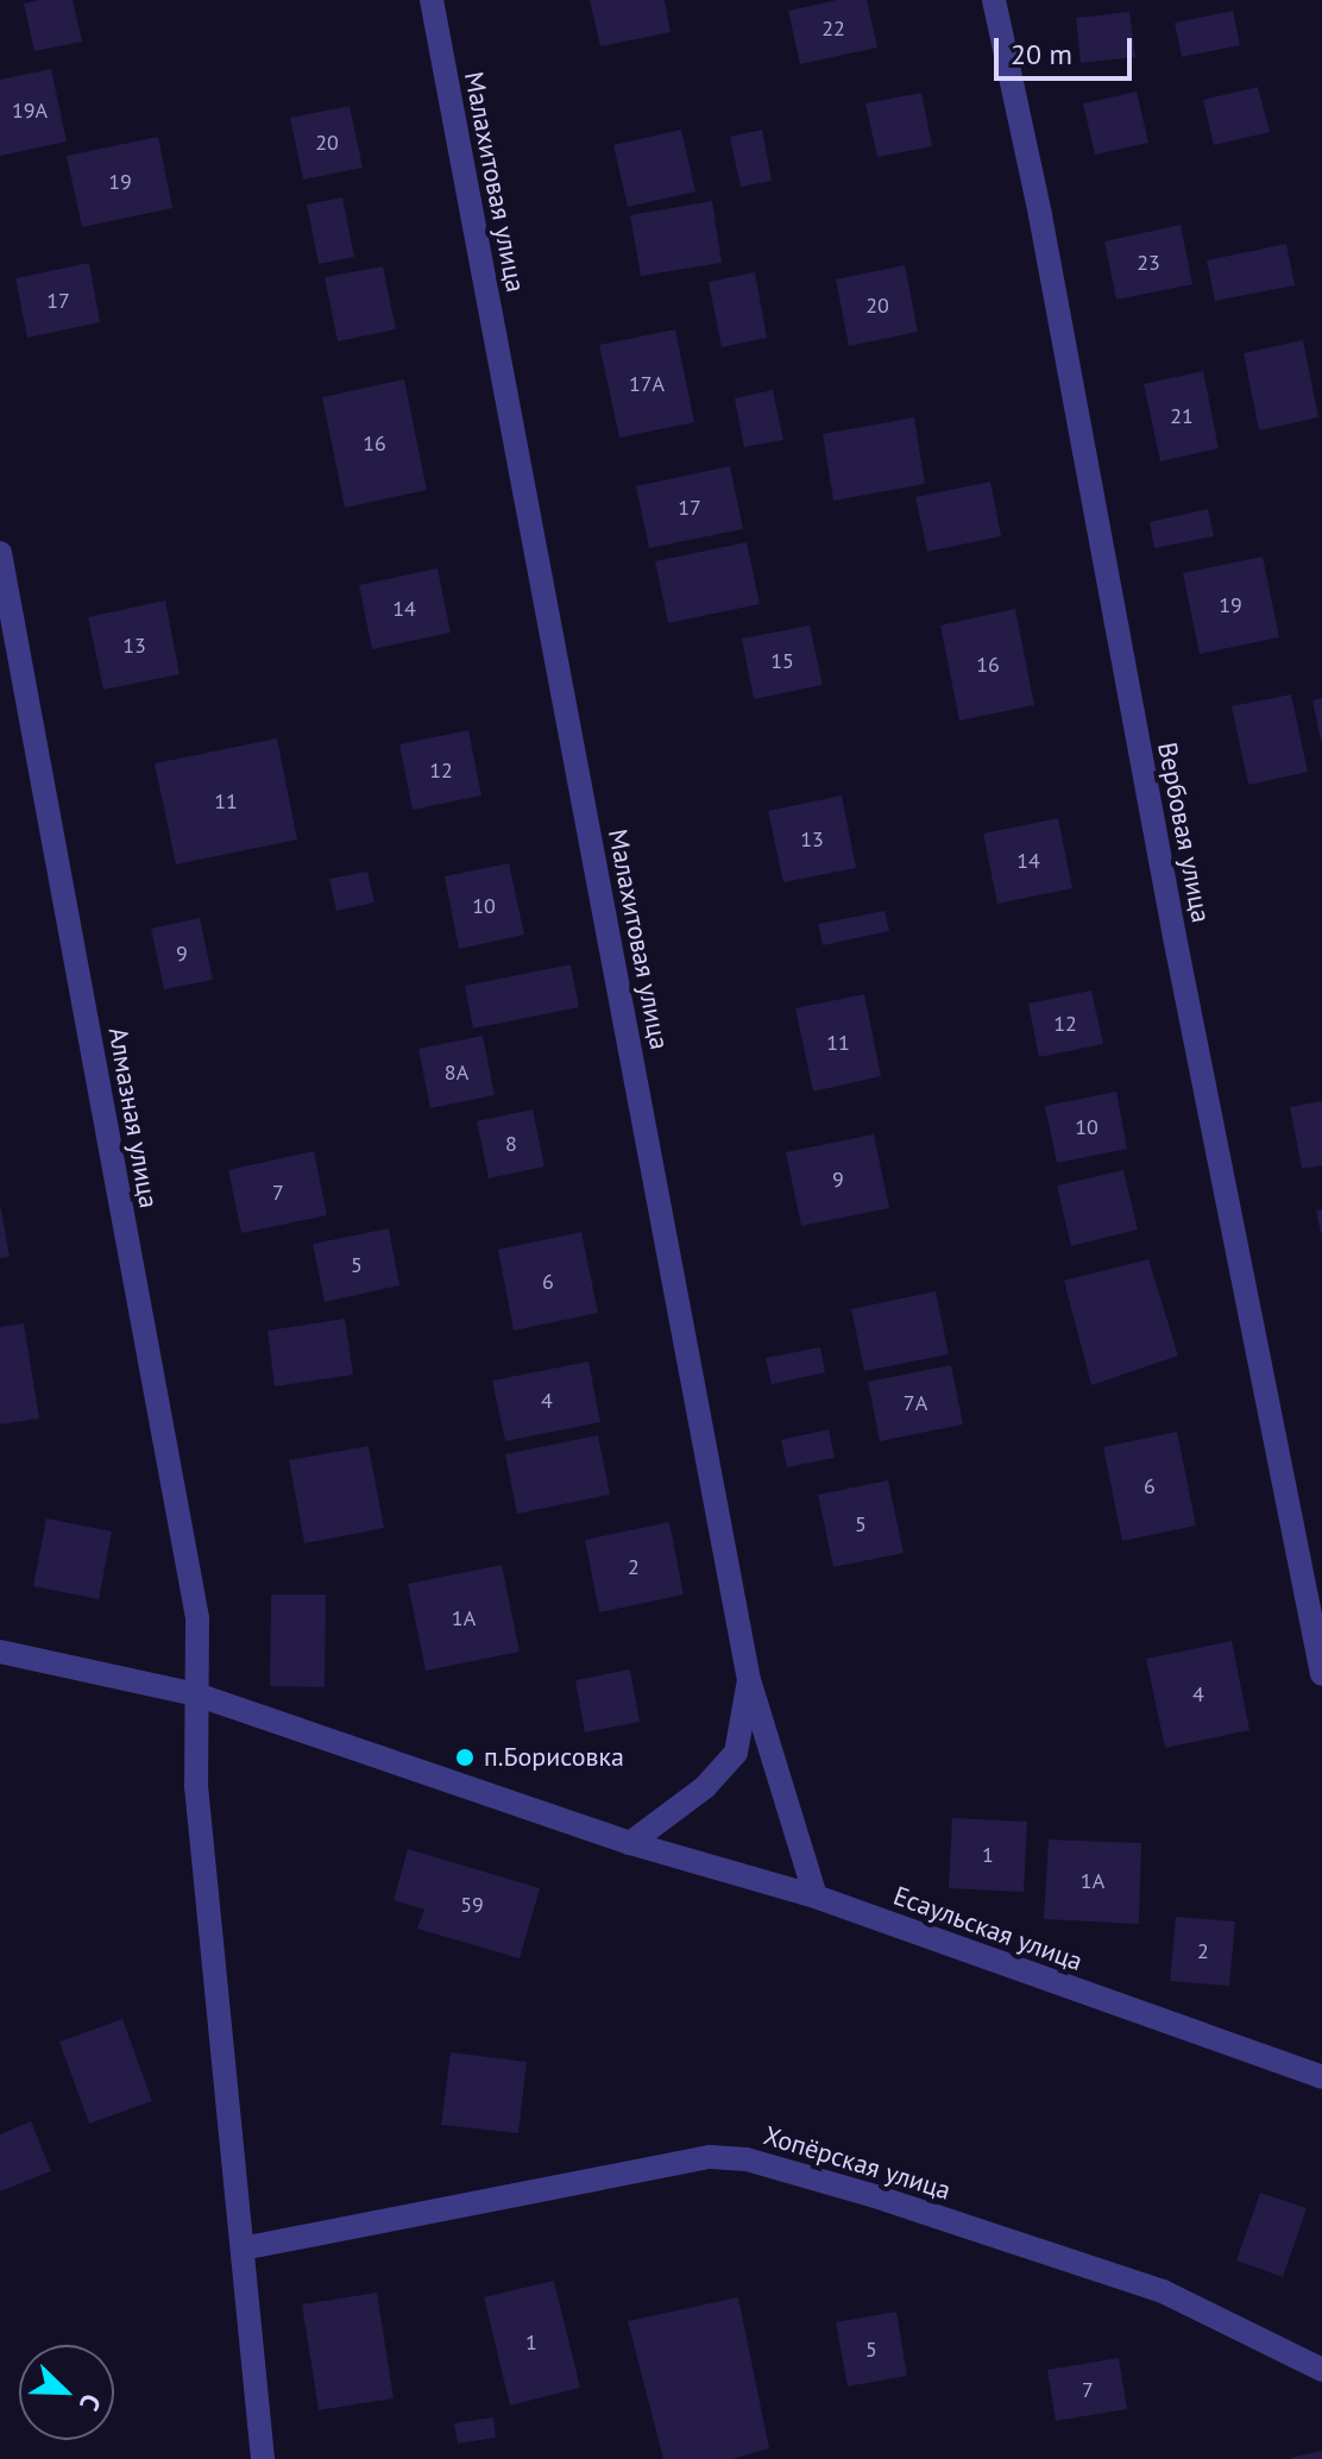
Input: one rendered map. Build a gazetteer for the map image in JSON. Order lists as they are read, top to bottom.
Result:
{
  "streets": {
    "street": [
      "Малахитовая улица",
      "Вербовая улица",
      "Алмазная улица",
      "Есаульская улица",
      "Хопёрская улица"
    ]
  },
  "crossings": [
    ["Малахитовая улица", "Есаульская улица"],
    ["Алмазная улица", "Есаульская улица"],
    ["Алмазная улица", "Хопёрская улица"]
  ],
  "places": ["п.Борисовка"],
  "house_numbers": [
    "22",
    "19А",
    "20",
    "19",
    "23",
    "17",
    "20",
    "17А",
    "21",
    "16",
    "17",
    "19",
    "14",
    "13",
    "15",
    "16",
    "12",
    "11",
    "13",
    "14",
    "10",
    "9",
    "12",
    "11",
    "8А",
    "10",
    "8",
    "9",
    "7",
    "5",
    "6",
    "4",
    "7А",
    "6",
    "5",
    "2",
    "1А",
    "4",
    "1",
    "1А",
    "59",
    "2",
    "1",
    "5",
    "7"
  ],
  "scale_bar": "20 m",
  "north": "bottom right"
}
